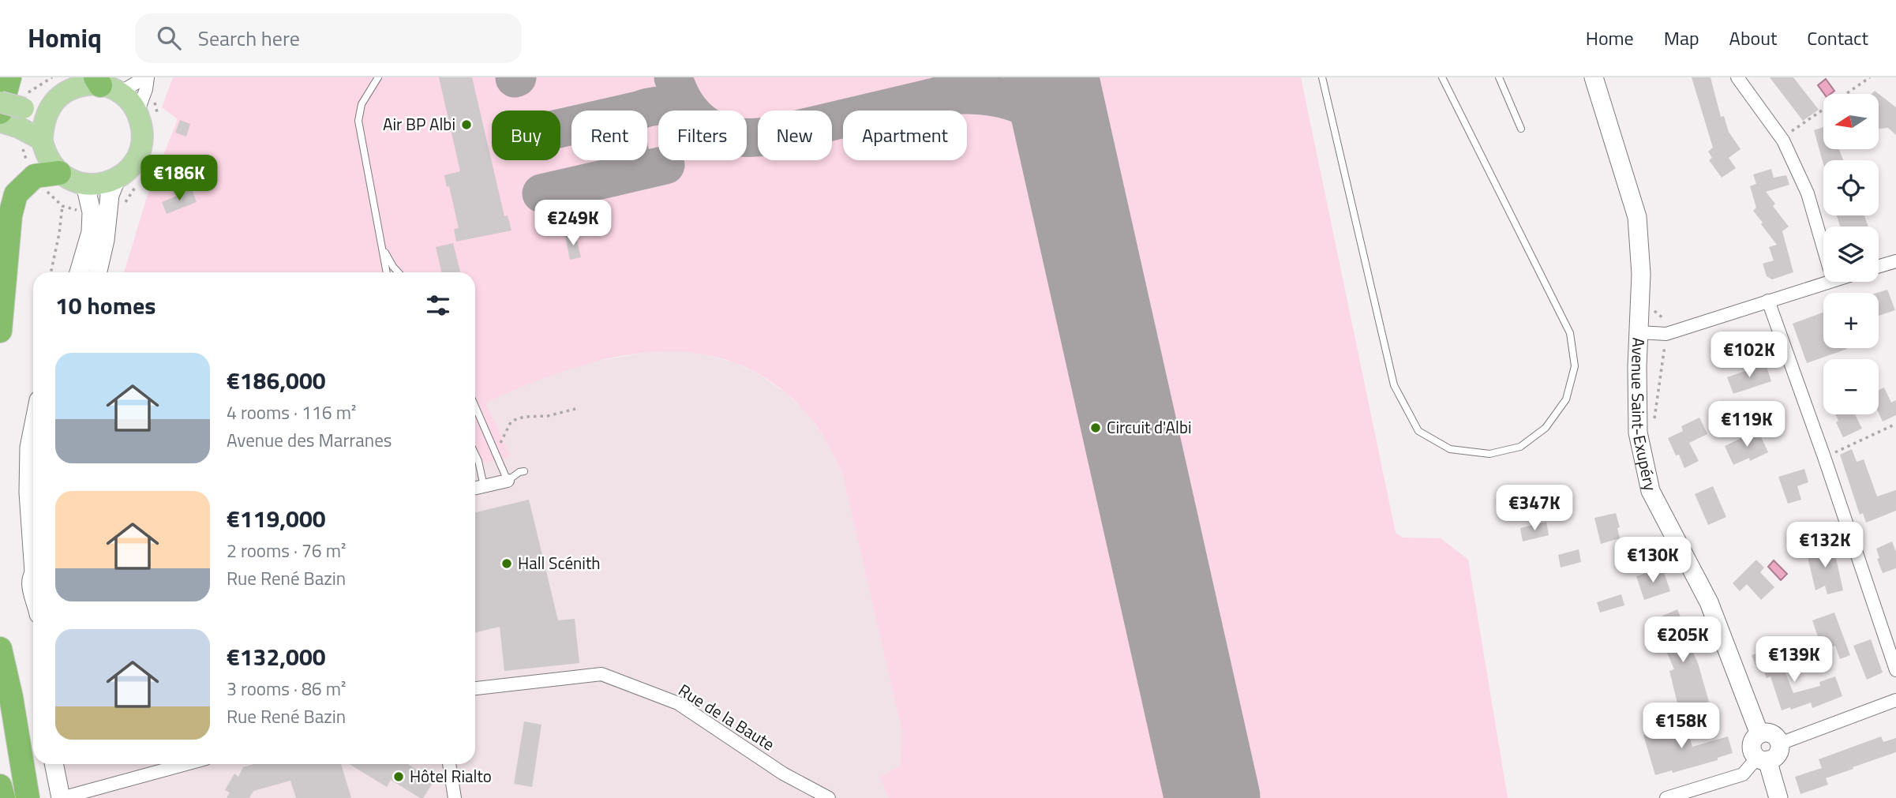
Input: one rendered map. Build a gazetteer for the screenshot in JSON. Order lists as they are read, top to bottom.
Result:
{
  "streets": {
    "street": ["Avenue Saint-Exupéry", "Rue de la Baute"]
  },
  "places": [
    "Air BP Albi",
    "Circuit d'Albi",
    "Hall Scénith",
    "Hôtel Rialto"
  ],
  "north": "left",
  "page": {
    "header": "Homiq",
    "search": "Search here",
    "nav": [
      "Home",
      "Map",
      "About",
      "Contact"
    ],
    "map_buttons": ["+", "−"],
    "chip": [
      "Buy",
      "Rent",
      "Filters",
      "New",
      "Apartment"
    ],
    "price": [
      "€186K",
      "€249K",
      "€102K",
      "€119K",
      "€347K",
      "€132K",
      "€130K",
      "€205K",
      "€139K",
      "€158K"
    ],
    "heading": "10 homes",
    "list": [
      {
        "name": "€186,000",
        "note": "4 rooms · 116 m² · Avenue des Marranes"
      },
      {
        "name": "€119,000",
        "note": "2 rooms · 76 m² · Rue René Bazin"
      },
      {
        "name": "€132,000",
        "note": "3 rooms · 86 m² · Rue René Bazin"
      }
    ]
  }
}
